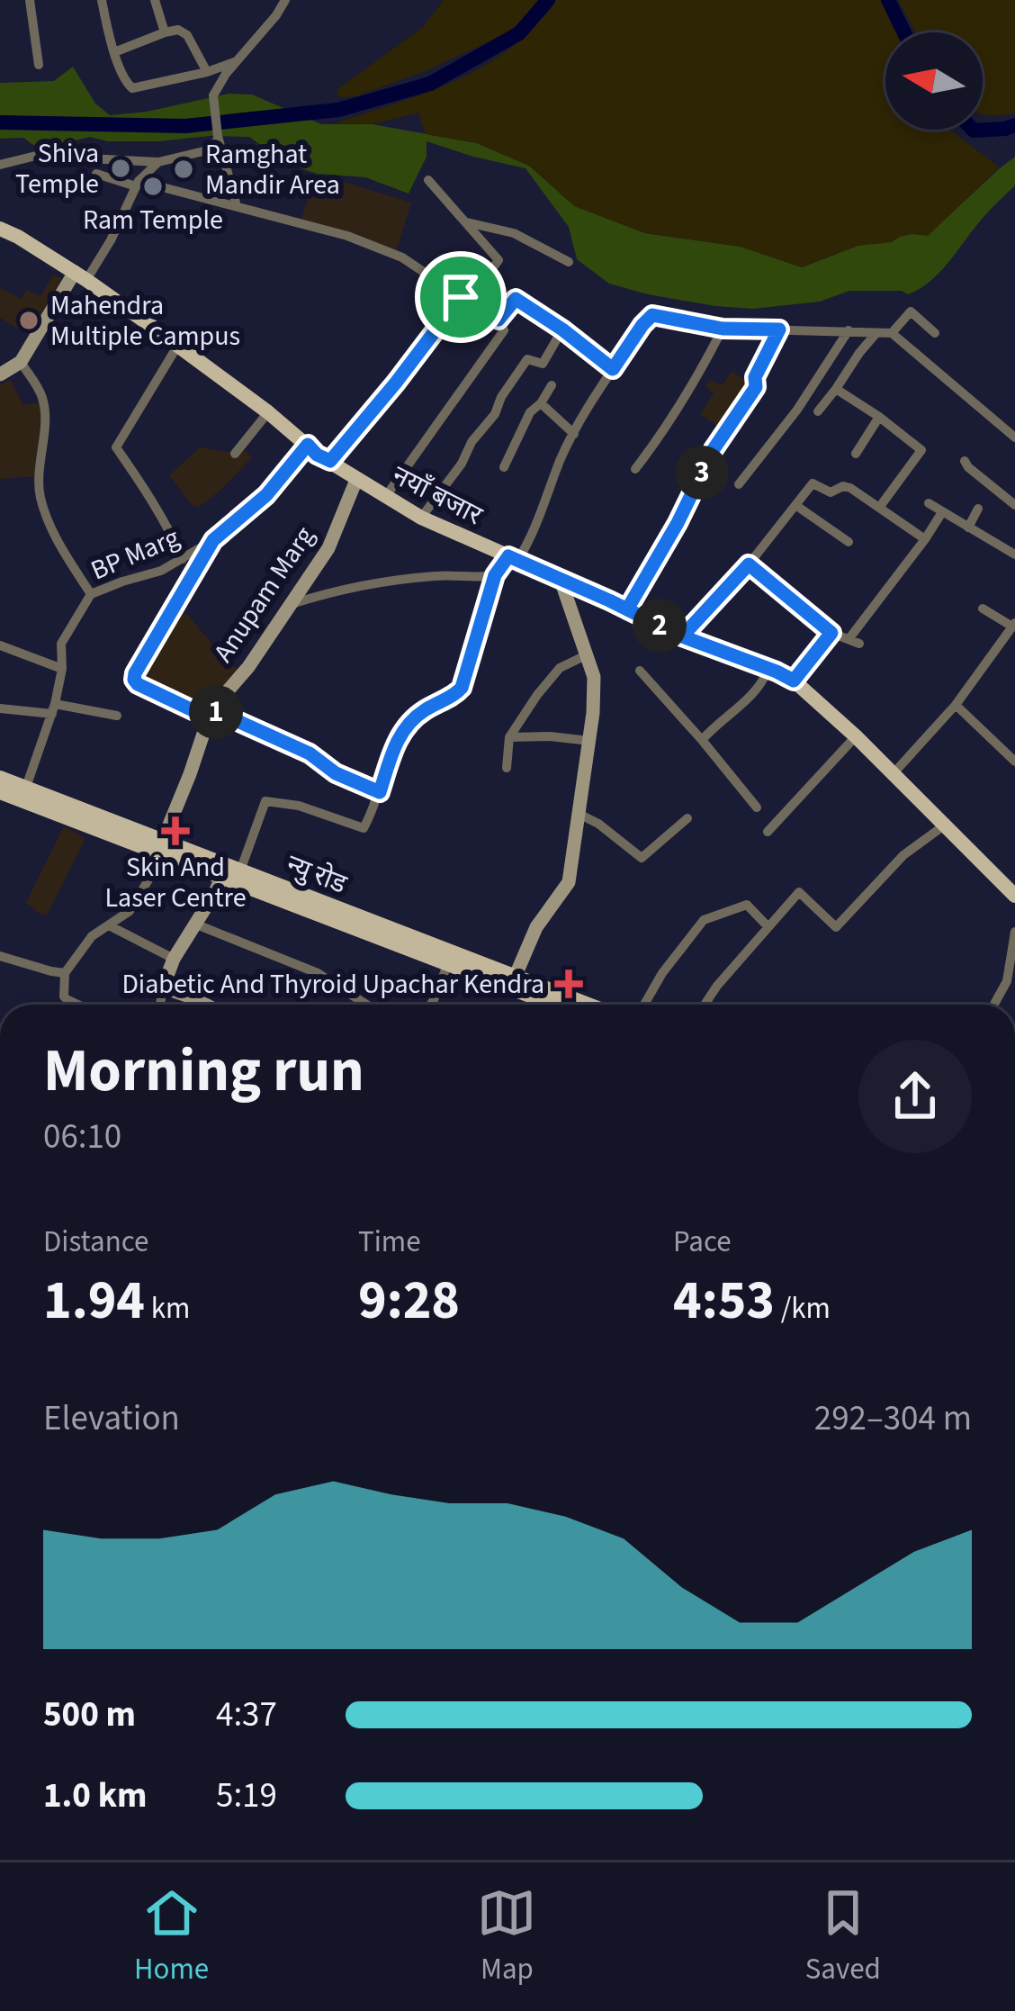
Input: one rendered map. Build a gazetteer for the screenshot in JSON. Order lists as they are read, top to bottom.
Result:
{
  "streets": {
    "main road": ["नयाँ बजार", "न्यु रोड"],
    "street": ["BP Marg", "Anupam Marg"]
  },
  "crossings": [
    ["नयाँ बजार", "BP Marg"],
    ["नयाँ बजार", "Anupam Marg"],
    ["BP Marg", "न्यु रोड"],
    ["Anupam Marg", "न्यु रोड"]
  ],
  "places": {
    "other": [
      "Shiva Temple",
      "Ramghat Mandir Area",
      "Ram Temple",
      "Mahendra Multiple Campus"
    ],
    "health": ["Skin And Laser Centre", "Diabetic And Thyroid Upachar Kendra"]
  },
  "north": "left",
  "page": {
    "pins": ["3", "2", "1"],
    "heading": ["Morning run", "06:10"],
    "stats": [
      ["Distance", "1.94 km"],
      ["Time", "9:28"],
      ["Pace", "4:53 /km"]
    ],
    "chart": ["Elevation", "292–304 m"],
    "list": [
      {
        "name": "500 m",
        "note": "4:37"
      },
      {
        "name": "1.0 km",
        "note": "5:19"
      }
    ],
    "tabs": ["Home", "Map", "Saved"]
  }
}
